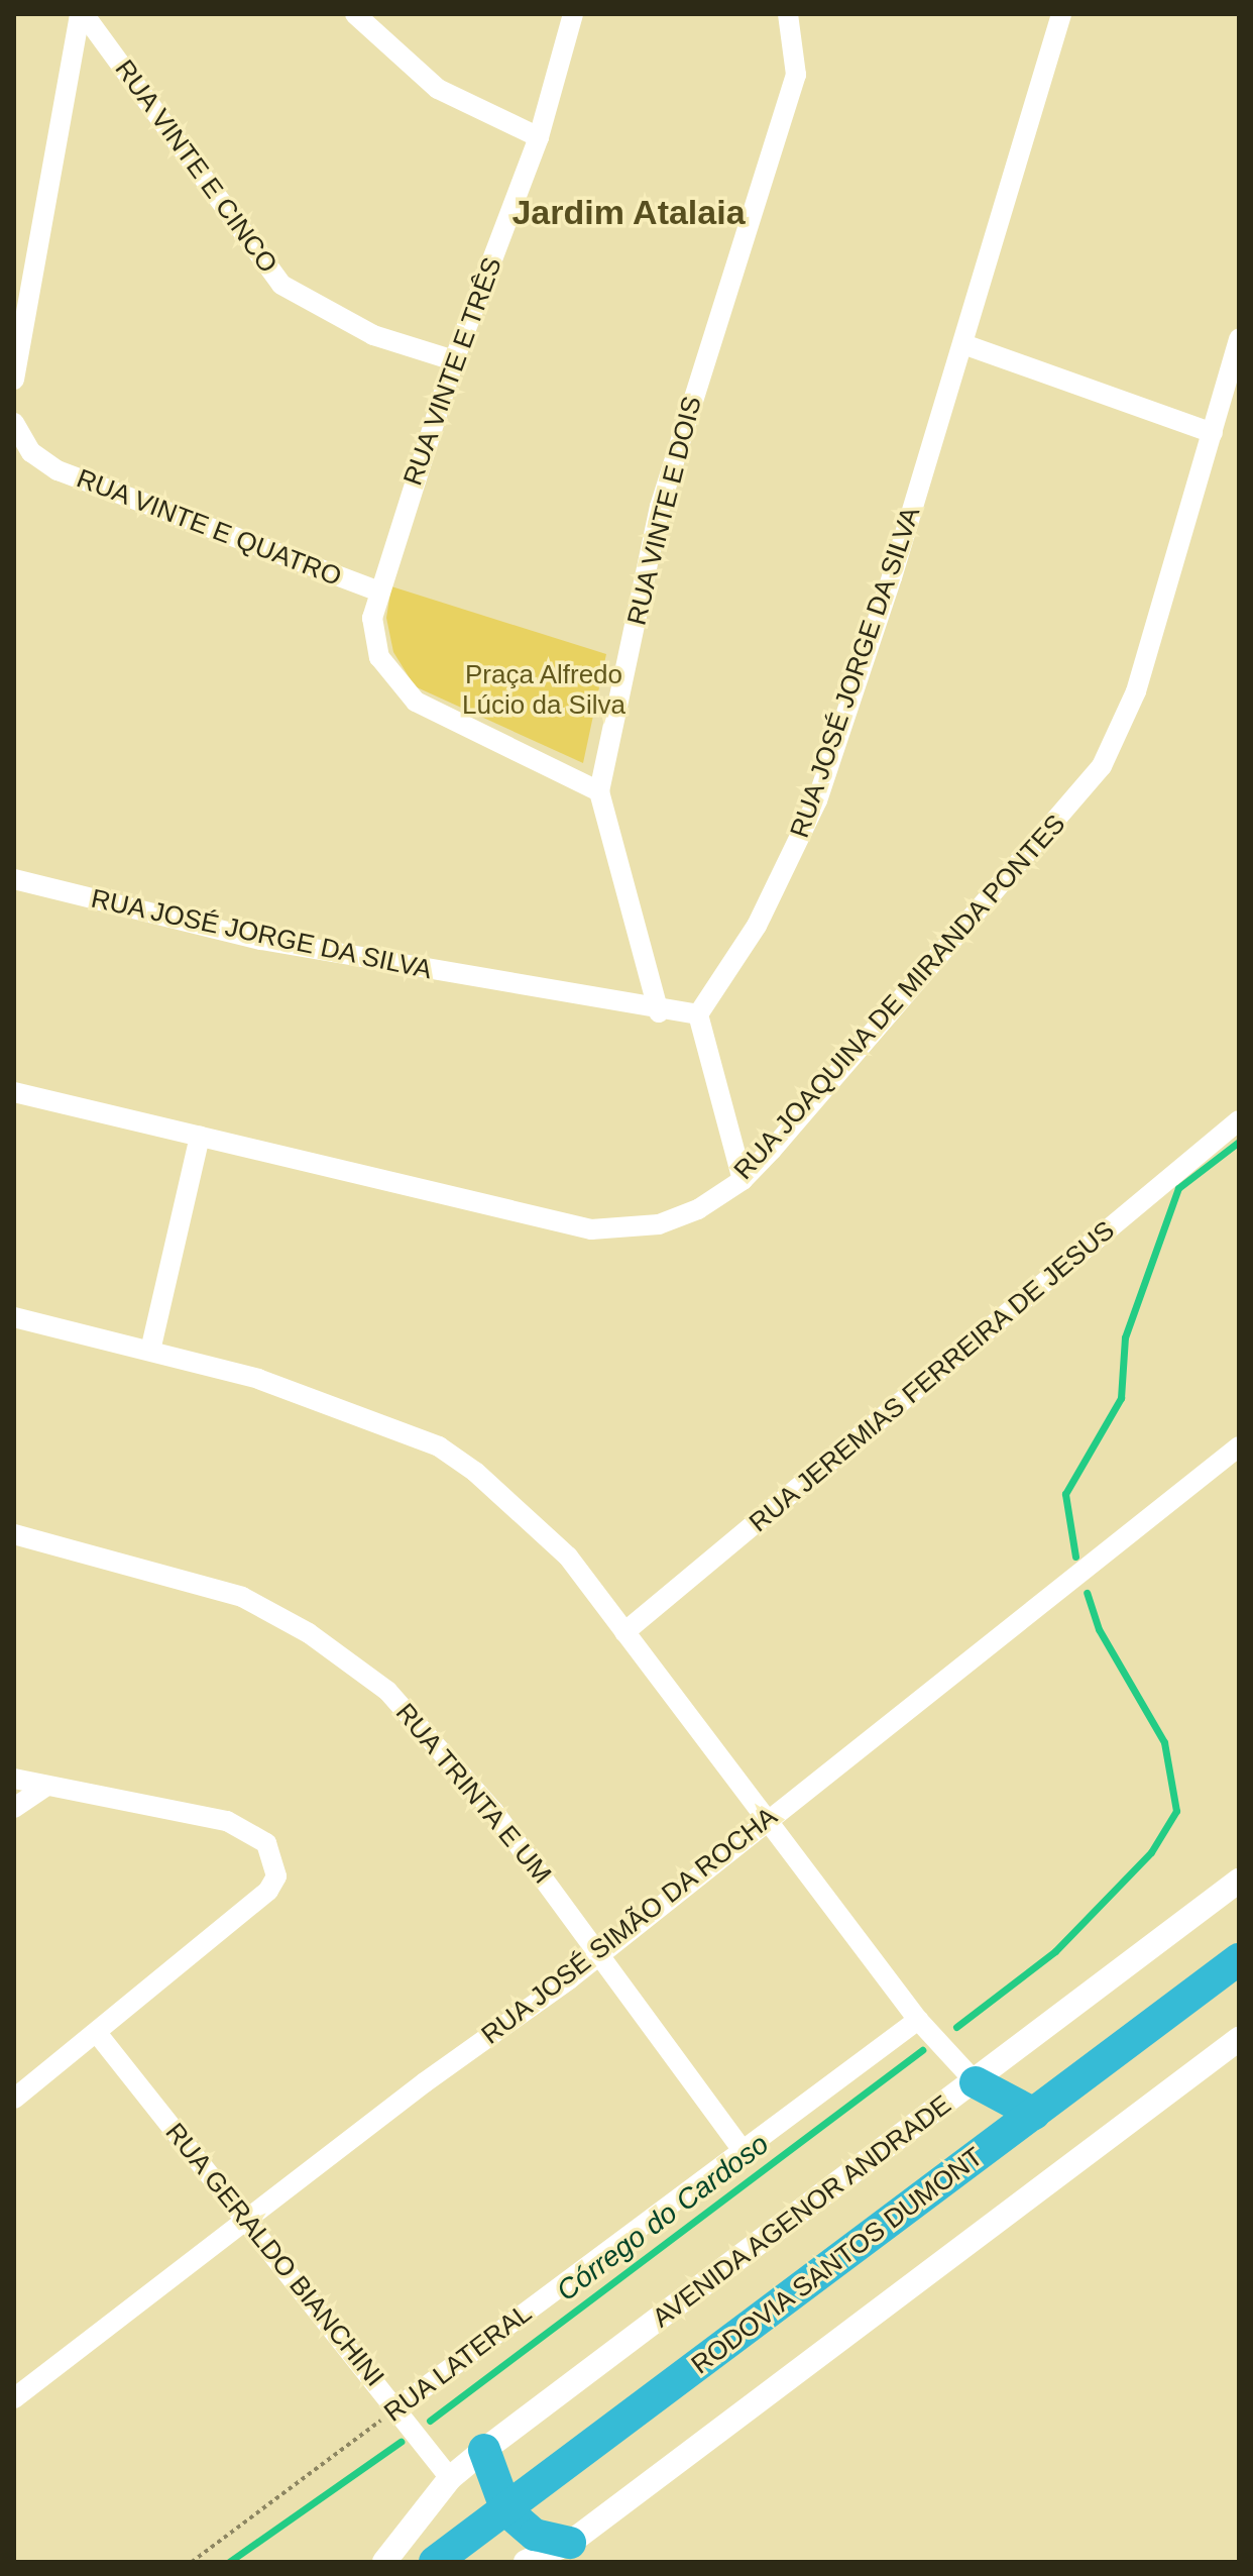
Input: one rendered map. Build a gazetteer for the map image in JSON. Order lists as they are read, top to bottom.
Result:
{
  "streets": {
    "highway": ["RODOVIA SANTOS DUMONT"],
    "street": [
      "RUA VINTE E CINCO",
      "RUA VINTE E TRÊS",
      "RUA VINTE E DOIS",
      "RUA VINTE E QUATRO",
      "RUA JOSÉ JORGE DA SILVA",
      "RUA JOAQUINA DE MIRANDA PONTES",
      "RUA JEREMIAS FERREIRA DE JESUS",
      "RUA TRINTA E UM",
      "RUA JOSÉ SIMÃO DA ROCHA",
      "AVENIDA AGENOR ANDRADE",
      "RUA GERALDO BIANCHINI",
      "RUA LATERAL"
    ]
  },
  "crossings": [
    ["RUA VINTE E CINCO", "RUA VINTE E TRÊS"],
    ["RUA VINTE E TRÊS", "RUA VINTE E QUATRO"],
    ["RUA VINTE E DOIS", "RUA JOSÉ JORGE DA SILVA"],
    ["RUA TRINTA E UM", "RUA JOSÉ SIMÃO DA ROCHA"],
    ["RUA TRINTA E UM", "RUA LATERAL"],
    ["RUA JOSÉ SIMÃO DA ROCHA", "RUA GERALDO BIANCHINI"],
    ["AVENIDA AGENOR ANDRADE", "RUA GERALDO BIANCHINI"],
    ["RUA GERALDO BIANCHINI", "RUA LATERAL"]
  ],
  "districts": ["Jardim Atalaia"],
  "water": ["Córrego do Cardoso"],
  "parks": ["Praça Alfredo Lúcio da Silva"]
}
